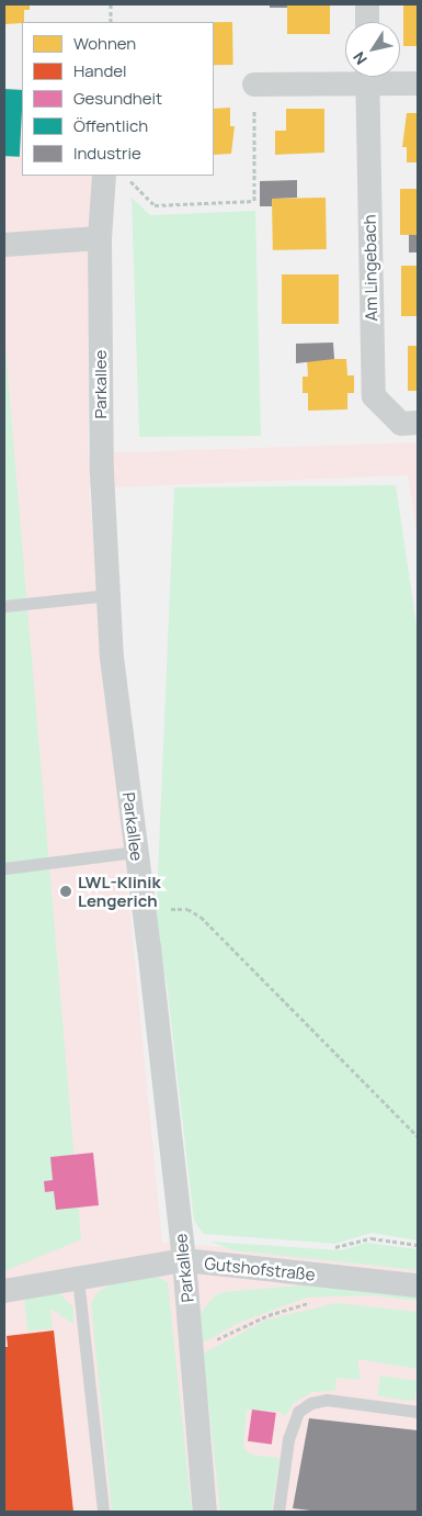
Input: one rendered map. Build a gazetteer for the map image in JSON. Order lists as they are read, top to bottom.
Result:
{
  "streets": {
    "street": ["Am Lingebach", "Parkallee", "Gutshofstraße"]
  },
  "crossings": [
    ["Parkallee", "Gutshofstraße"]
  ],
  "places": ["LWL-Klinik Lengerich"],
  "legend": [
    "Wohnen",
    "Handel",
    "Gesundheit",
    "Öffentlich",
    "Industrie"
  ],
  "north": "bottom left"
}
